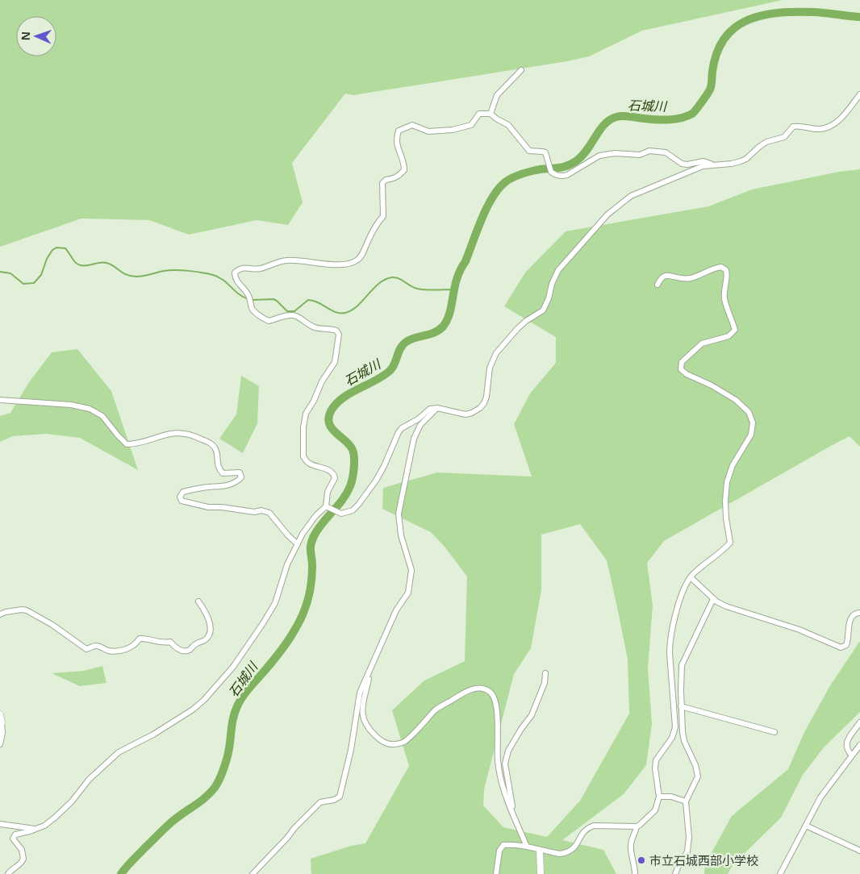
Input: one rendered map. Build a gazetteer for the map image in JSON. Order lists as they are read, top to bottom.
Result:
{
  "water": ["石城川"],
  "places": ["市立石城西部小学校"],
  "north": "left"
}
